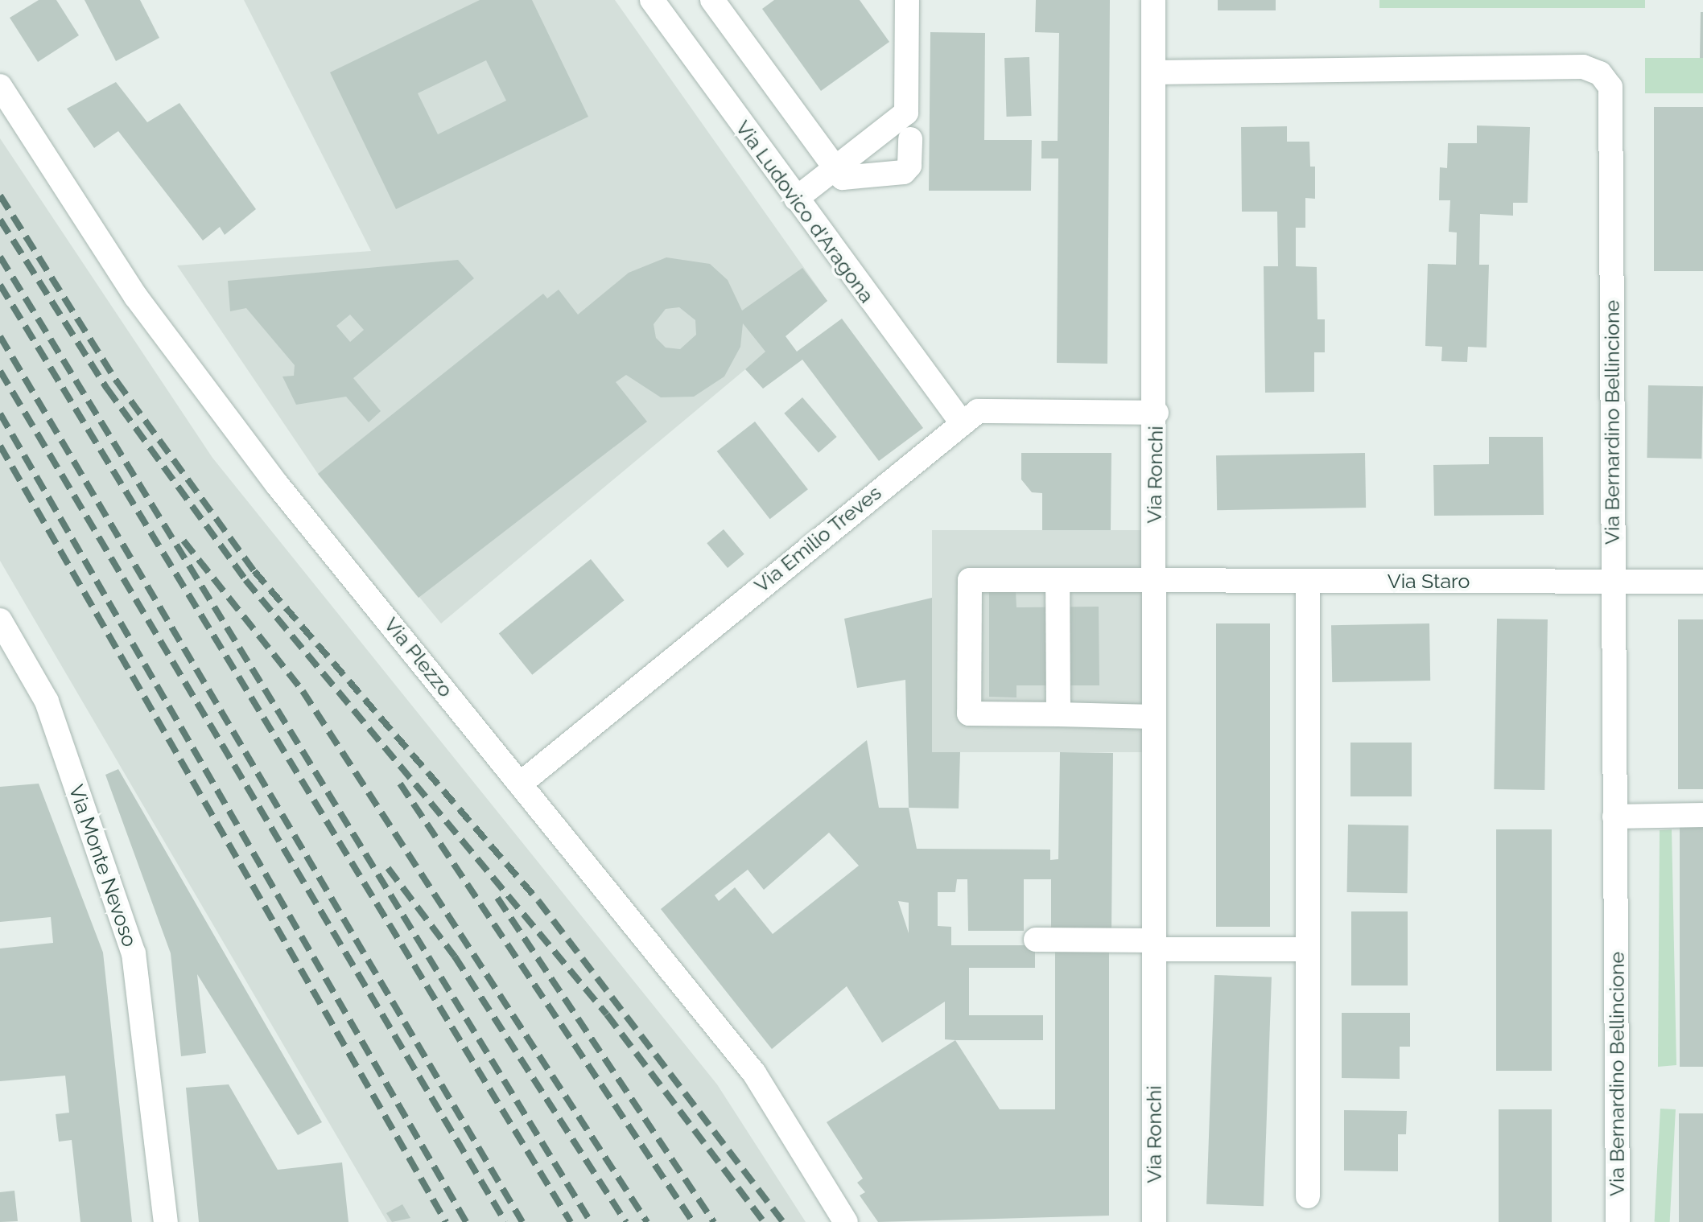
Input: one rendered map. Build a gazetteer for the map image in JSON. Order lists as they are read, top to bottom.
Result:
{
  "streets": {
    "street": [
      "Via Ludovico d'Aragona",
      "Via Bernardino Bellincione",
      "Via Ronchi",
      "Via Emilio Treves",
      "Via Staro",
      "Via Plezzo",
      "Via Monte Nevoso"
    ]
  },
  "crossings": [
    ["Via Ludovico d'Aragona", "Via Emilio Treves"],
    ["Via Bernardino Bellincione", "Via Ronchi"],
    ["Via Bernardino Bellincione", "Via Staro"],
    ["Via Ronchi", "Via Emilio Treves"],
    ["Via Ronchi", "Via Staro"],
    ["Via Emilio Treves", "Via Plezzo"]
  ]
}
